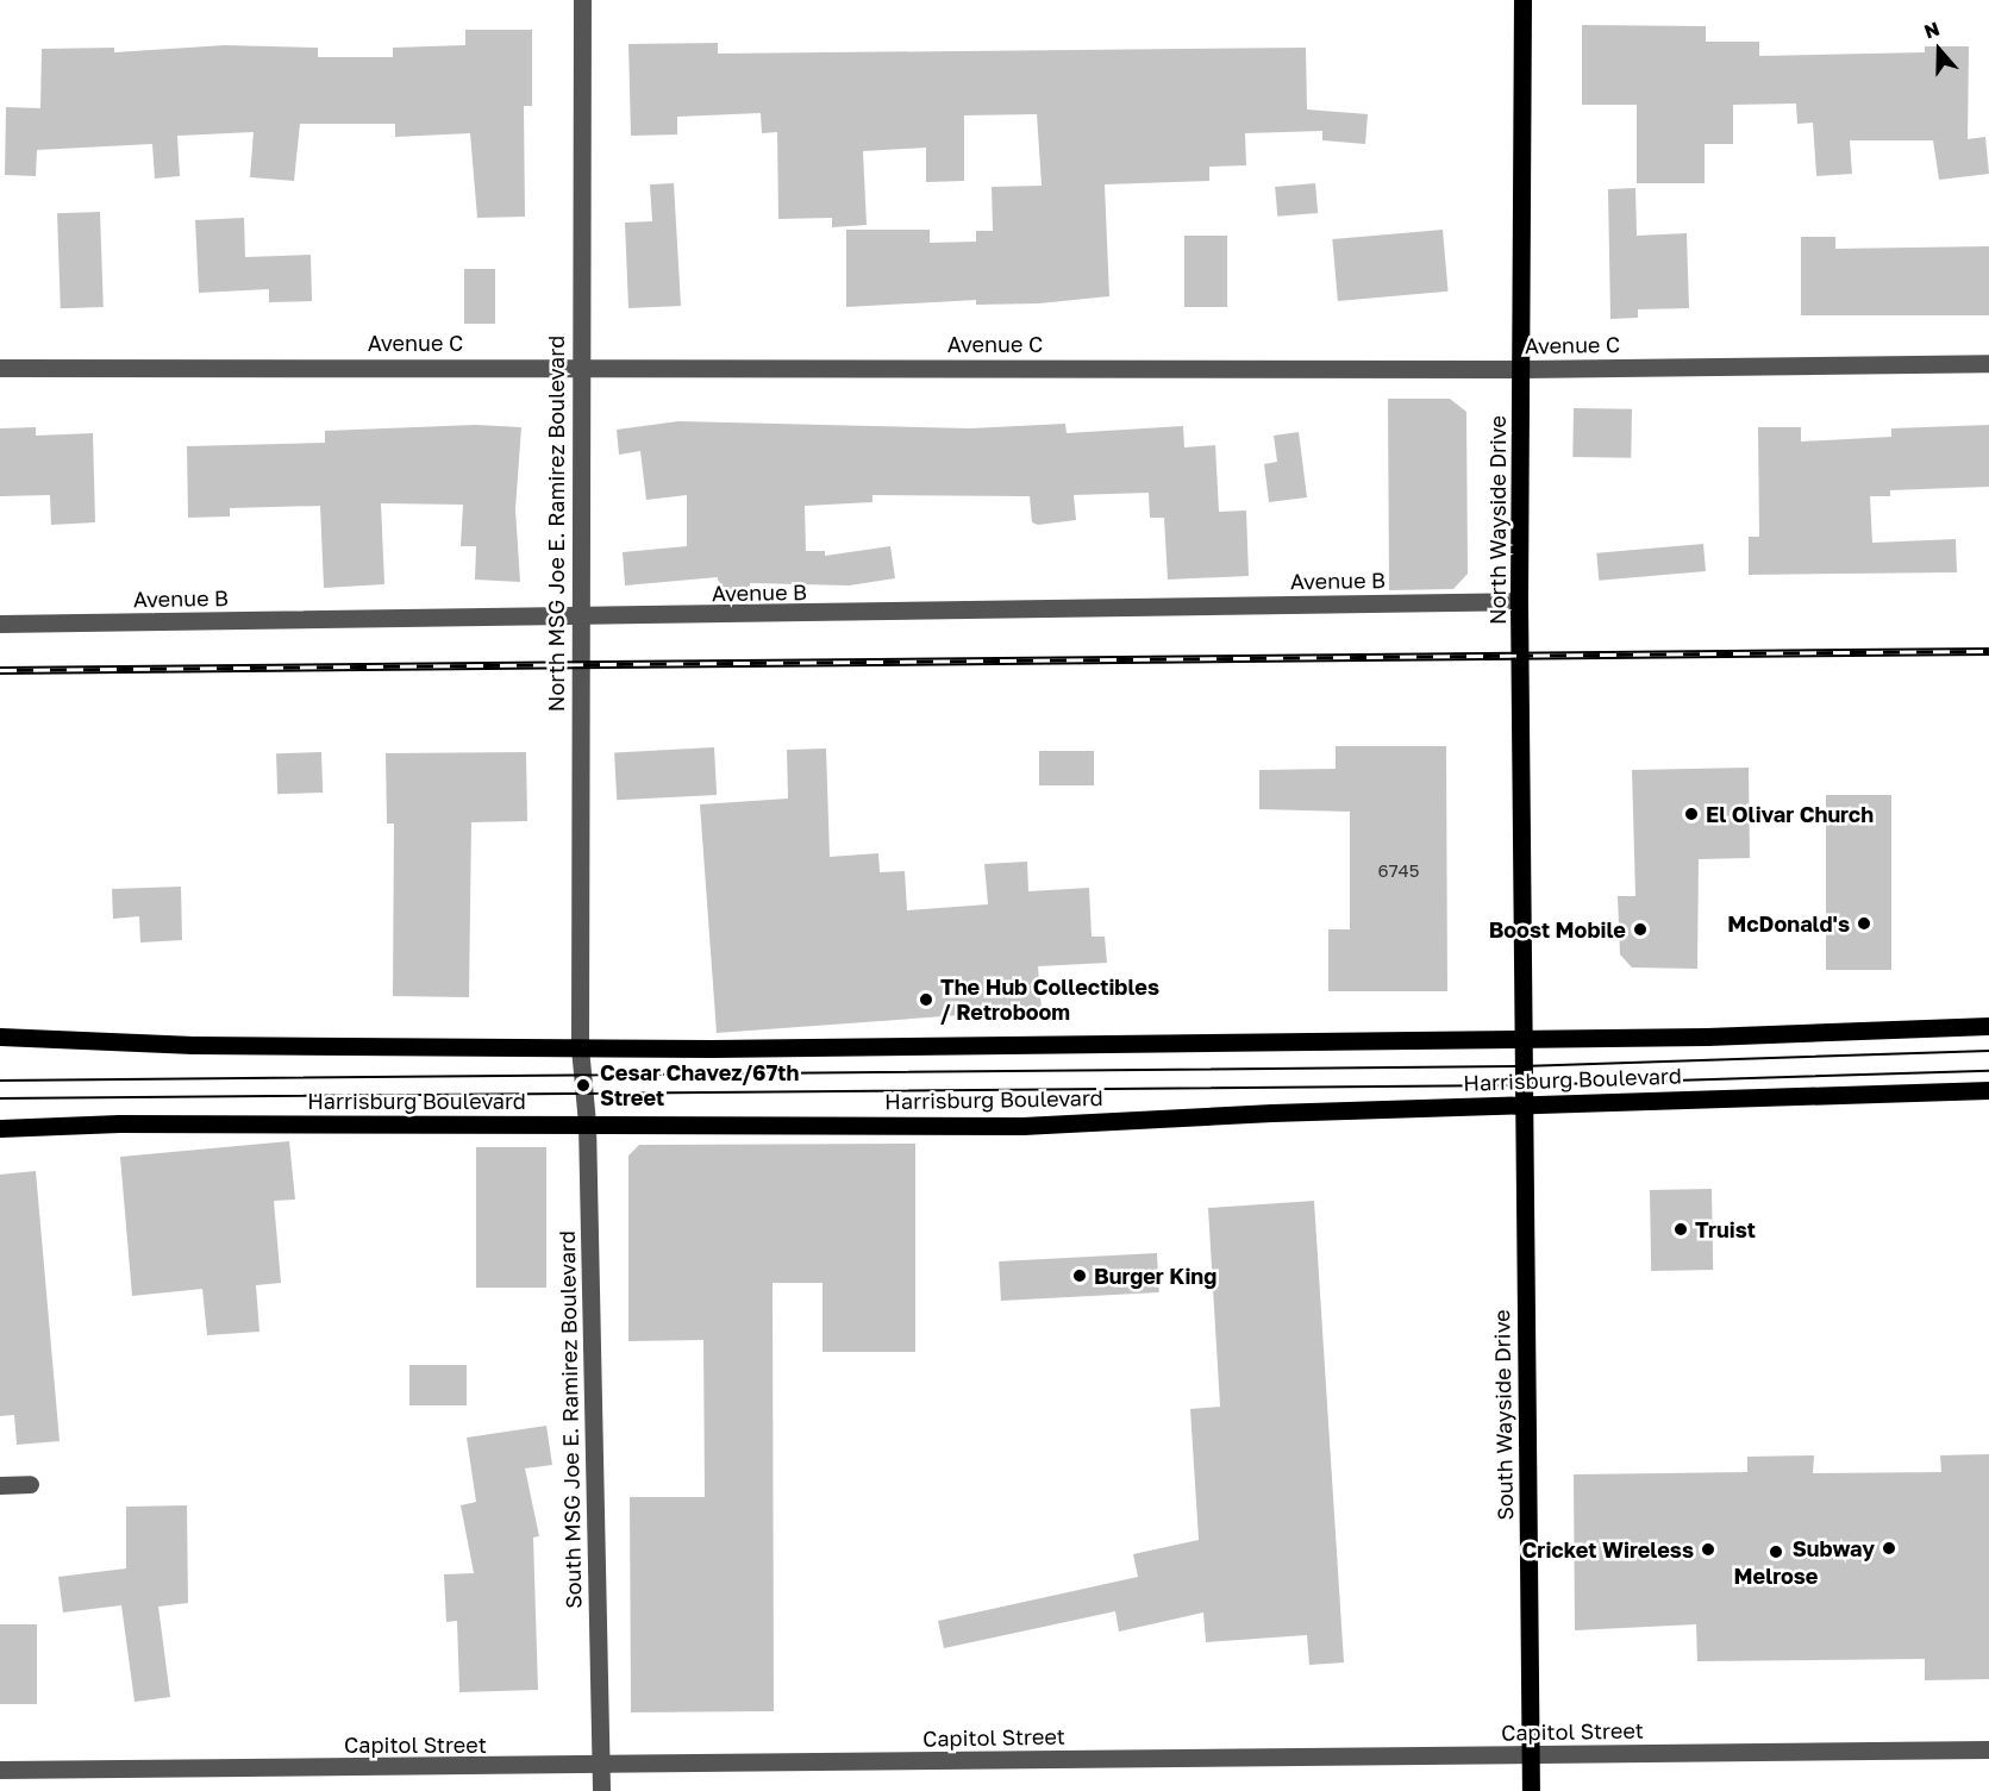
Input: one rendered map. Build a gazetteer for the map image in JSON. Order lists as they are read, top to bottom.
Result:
{
  "streets": {
    "main road": ["North Wayside Drive", "Harrisburg Boulevard", "South Wayside Drive"],
    "street": [
      "Avenue C",
      "North MSG Joe E. Ramirez Boulevard",
      "Avenue B",
      "South MSG Joe E. Ramirez Boulevard",
      "Capitol Street"
    ]
  },
  "crossings": [
    ["Avenue C", "North Wayside Drive"],
    ["Avenue C", "North MSG Joe E. Ramirez Boulevard"],
    ["North Wayside Drive", "Avenue B"],
    ["North Wayside Drive", "Harrisburg Boulevard"],
    ["North Wayside Drive", "South Wayside Drive"],
    ["North MSG Joe E. Ramirez Boulevard", "Avenue B"],
    ["North MSG Joe E. Ramirez Boulevard", "Harrisburg Boulevard"],
    ["North MSG Joe E. Ramirez Boulevard", "South MSG Joe E. Ramirez Boulevard"],
    ["Harrisburg Boulevard", "South Wayside Drive"],
    ["Harrisburg Boulevard", "South MSG Joe E. Ramirez Boulevard"],
    ["South Wayside Drive", "Capitol Street"],
    ["South MSG Joe E. Ramirez Boulevard", "Capitol Street"]
  ],
  "places": [
    "El Olivar Church",
    "McDonald's",
    "Boost Mobile",
    "The Hub Collectibles / Retroboom",
    "Cesar Chavez/67th Street",
    "Truist",
    "Burger King",
    "Subway",
    "Cricket Wireless",
    "Melrose"
  ],
  "house_numbers": ["6745"],
  "north": "top"
}
